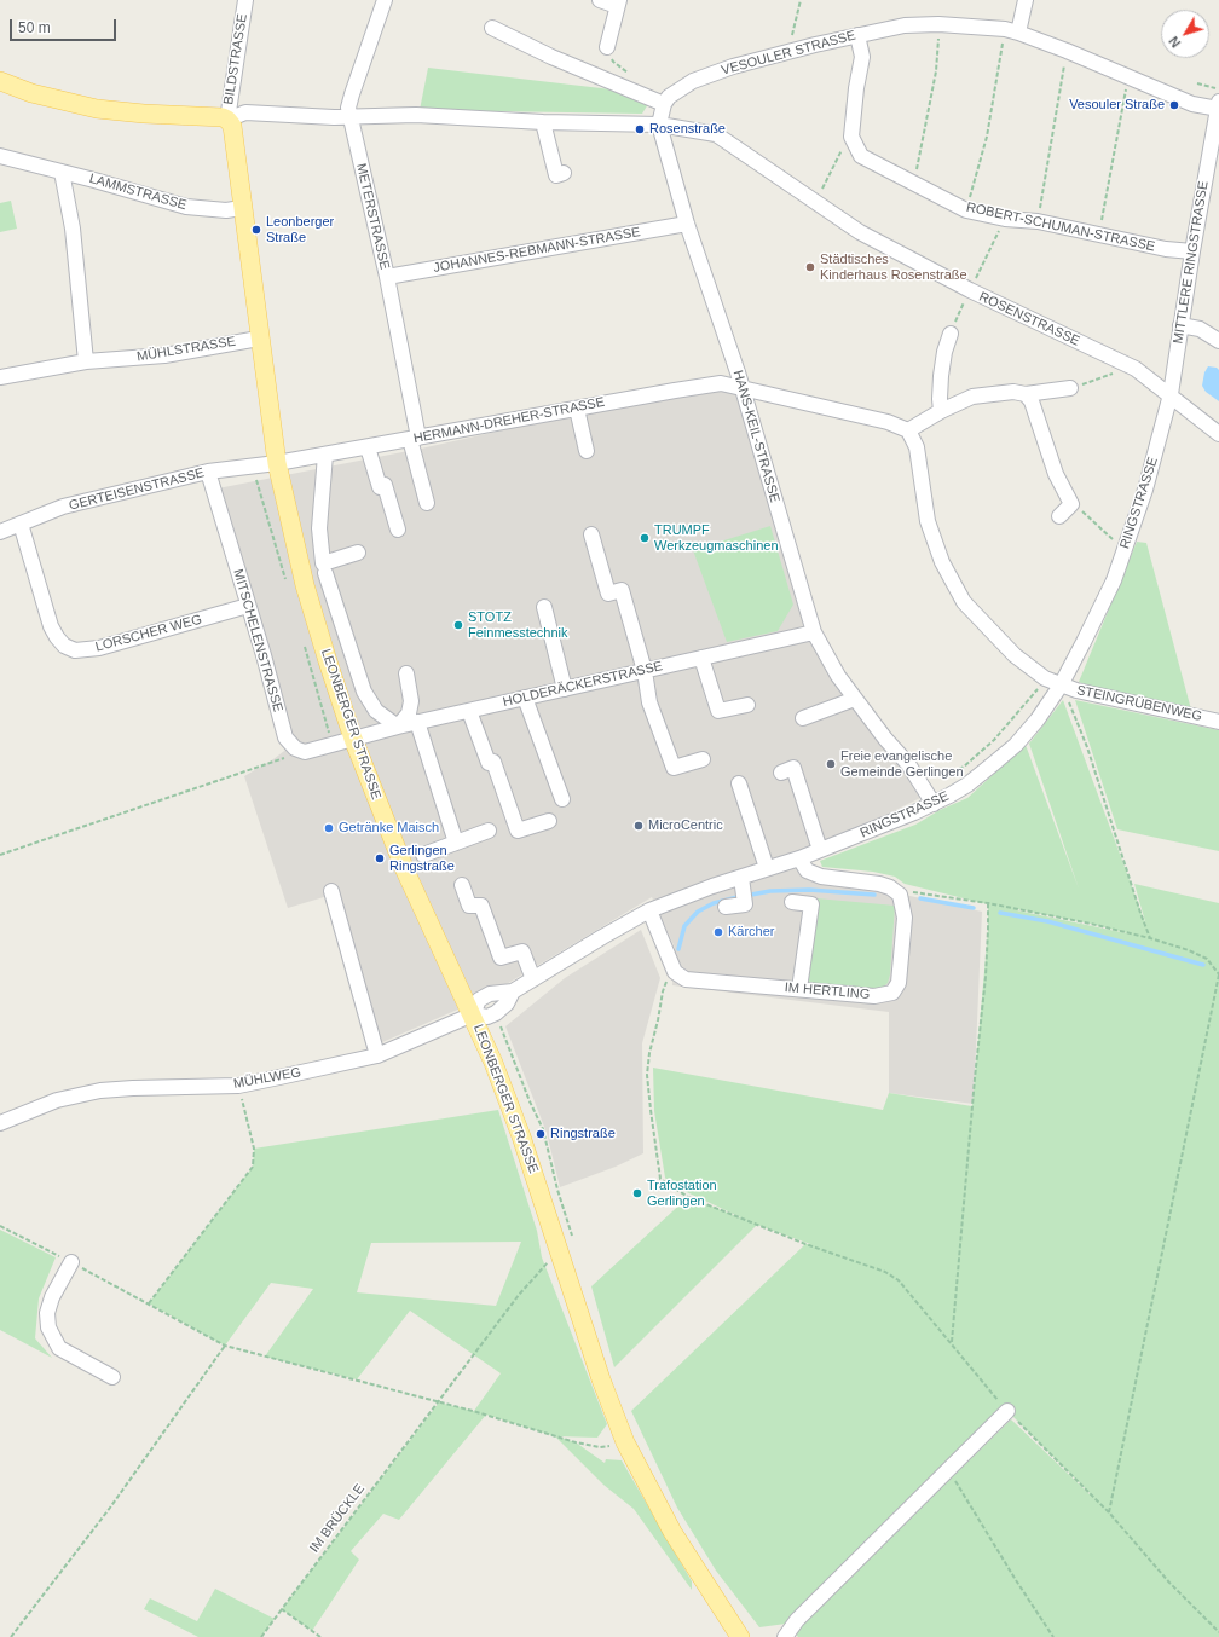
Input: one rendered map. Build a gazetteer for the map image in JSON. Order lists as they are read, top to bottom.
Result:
{
  "streets": {
    "main road": ["LEONBERGER STRASSE"],
    "street": [
      "VESOULER STRASSE",
      "BILDSTRASSE",
      "LAMMSTRASSE",
      "METERSTRASSE",
      "ROBERT-SCHUMAN-STRASSE",
      "JOHANNES-REBMANN-STRASSE",
      "MITTLERE RINGSTRASSE",
      "ROSENSTRASSE",
      "MÜHLSTRASSE",
      "HERMANN-DREHER-STRASSE",
      "HANS-KEIL-STRASSE",
      "GERTEISENSTRASSE",
      "RINGSTRASSE",
      "LORSCHER WEG",
      "MITSCHELENSTRASSE",
      "HOLDERÄCKERSTRASSE",
      "STEINGRÜBENWEG",
      "IM HERTLING",
      "MÜHLWEG"
    ],
    "path": ["IM BRÜCKLE"]
  },
  "crossings": [
    ["VESOULER STRASSE", "MITTLERE RINGSTRASSE"],
    ["BILDSTRASSE", "ROSENSTRASSE"],
    ["BILDSTRASSE", "LEONBERGER STRASSE"],
    ["LAMMSTRASSE", "LEONBERGER STRASSE"],
    ["METERSTRASSE", "JOHANNES-REBMANN-STRASSE"],
    ["METERSTRASSE", "ROSENSTRASSE"],
    ["METERSTRASSE", "HERMANN-DREHER-STRASSE"],
    ["ROBERT-SCHUMAN-STRASSE", "MITTLERE RINGSTRASSE"],
    ["JOHANNES-REBMANN-STRASSE", "HANS-KEIL-STRASSE"],
    ["MITTLERE RINGSTRASSE", "ROSENSTRASSE"],
    ["MITTLERE RINGSTRASSE", "RINGSTRASSE"],
    ["ROSENSTRASSE", "HANS-KEIL-STRASSE"],
    ["ROSENSTRASSE", "RINGSTRASSE"],
    ["ROSENSTRASSE", "LEONBERGER STRASSE"],
    ["MÜHLSTRASSE", "LEONBERGER STRASSE"],
    ["HERMANN-DREHER-STRASSE", "HANS-KEIL-STRASSE"],
    ["HERMANN-DREHER-STRASSE", "GERTEISENSTRASSE"],
    ["HERMANN-DREHER-STRASSE", "STEINGRÜBENWEG"],
    ["HERMANN-DREHER-STRASSE", "LEONBERGER STRASSE"],
    ["HANS-KEIL-STRASSE", "RINGSTRASSE"],
    ["HANS-KEIL-STRASSE", "HOLDERÄCKERSTRASSE"],
    ["GERTEISENSTRASSE", "LORSCHER WEG"],
    ["GERTEISENSTRASSE", "MITSCHELENSTRASSE"],
    ["GERTEISENSTRASSE", "LEONBERGER STRASSE"],
    ["RINGSTRASSE", "STEINGRÜBENWEG"],
    ["RINGSTRASSE", "LEONBERGER STRASSE"],
    ["RINGSTRASSE", "MÜHLWEG"],
    ["LORSCHER WEG", "MITSCHELENSTRASSE"],
    ["MITSCHELENSTRASSE", "HOLDERÄCKERSTRASSE"],
    ["MITSCHELENSTRASSE", "LEONBERGER STRASSE"],
    ["HOLDERÄCKERSTRASSE", "LEONBERGER STRASSE"],
    ["LEONBERGER STRASSE", "MÜHLWEG"],
    ["LEONBERGER STRASSE", "IM BRÜCKLE"]
  ],
  "places": [
    "Vesouler Straße",
    "Rosenstraße",
    "Leonberger Straße",
    "Städtisches Kinderhaus Rosenstraße",
    "TRUMPF Werkzeugmaschinen",
    "STOTZ Feinmesstechnik",
    "Freie evangelische Gemeinde Gerlingen",
    "MicroCentric",
    "Getränke Maisch",
    "Gerlingen Ringstraße",
    "Kärcher",
    "Ringstraße",
    "Trafostation Gerlingen"
  ],
  "scale_bar": "50 m",
  "north": "bottom left"
}
